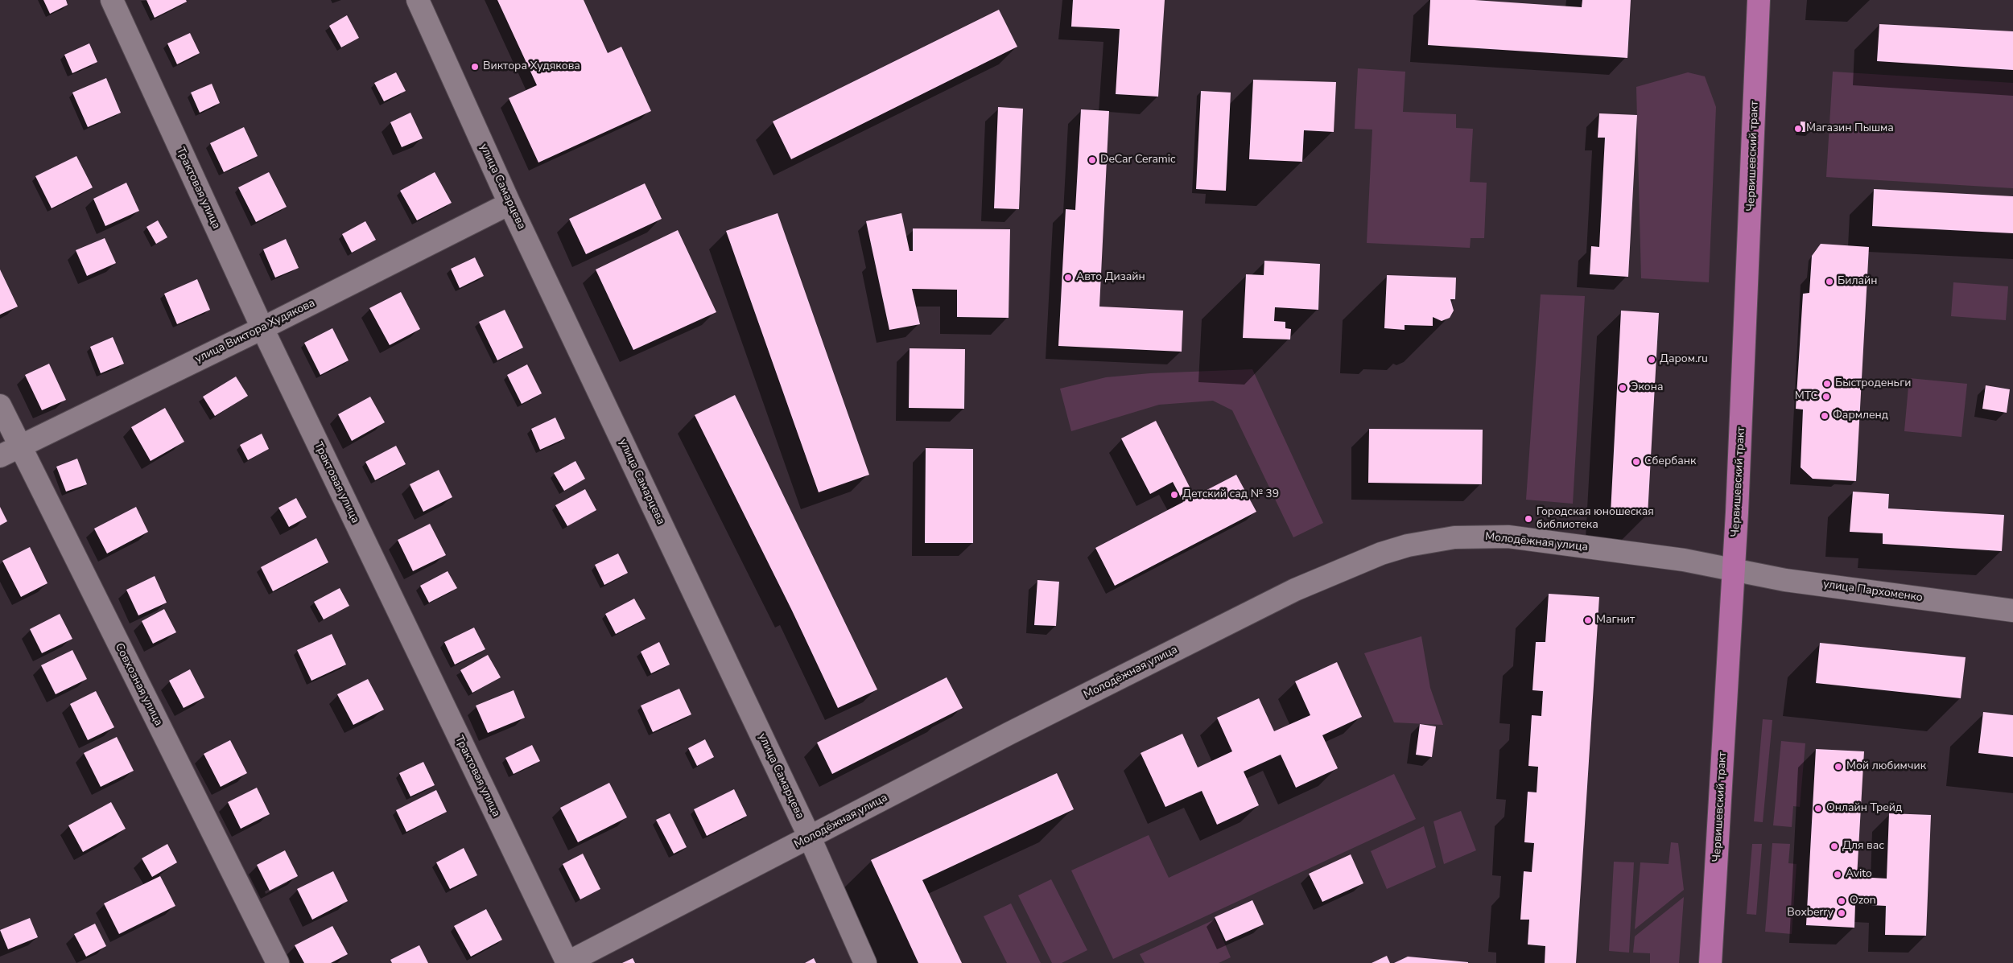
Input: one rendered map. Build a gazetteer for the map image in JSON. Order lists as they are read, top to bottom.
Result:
{
  "streets": {
    "main road": ["Червишевский тракт"],
    "street": [
      "улица Самарцева",
      "Трактовая улица",
      "улица Виктора Худякова",
      "Молодёжная улица",
      "улица Пархоменко",
      "Совхозная улица"
    ]
  },
  "crossings": [
    ["Червишевский тракт", "Молодёжная улица"],
    ["Червишевский тракт", "улица Пархоменко"],
    ["улица Самарцева", "улица Виктора Худякова"],
    ["улица Самарцева", "Молодёжная улица"],
    ["Трактовая улица", "улица Виктора Худякова"],
    ["Трактовая улица", "Молодёжная улица"],
    ["улица Виктора Худякова", "Совхозная улица"],
    ["Молодёжная улица", "улица Пархоменко"]
  ],
  "places": [
    "Виктора Худякова",
    "Магазин Пышма",
    "DeCar Ceramic",
    "Авто Дизайн",
    "Билайн",
    "Даром.ru",
    "Быстроденьги",
    "Экона",
    "МТС",
    "Фармленд",
    "Сбербанк",
    "Детский сад № 39",
    "Городская юношеская библиотека",
    "Магнит",
    "Мой любимчик",
    "Онлайн Трейд",
    "Для вас",
    "Avito",
    "Ozon",
    "Boxberry"
  ]
}
